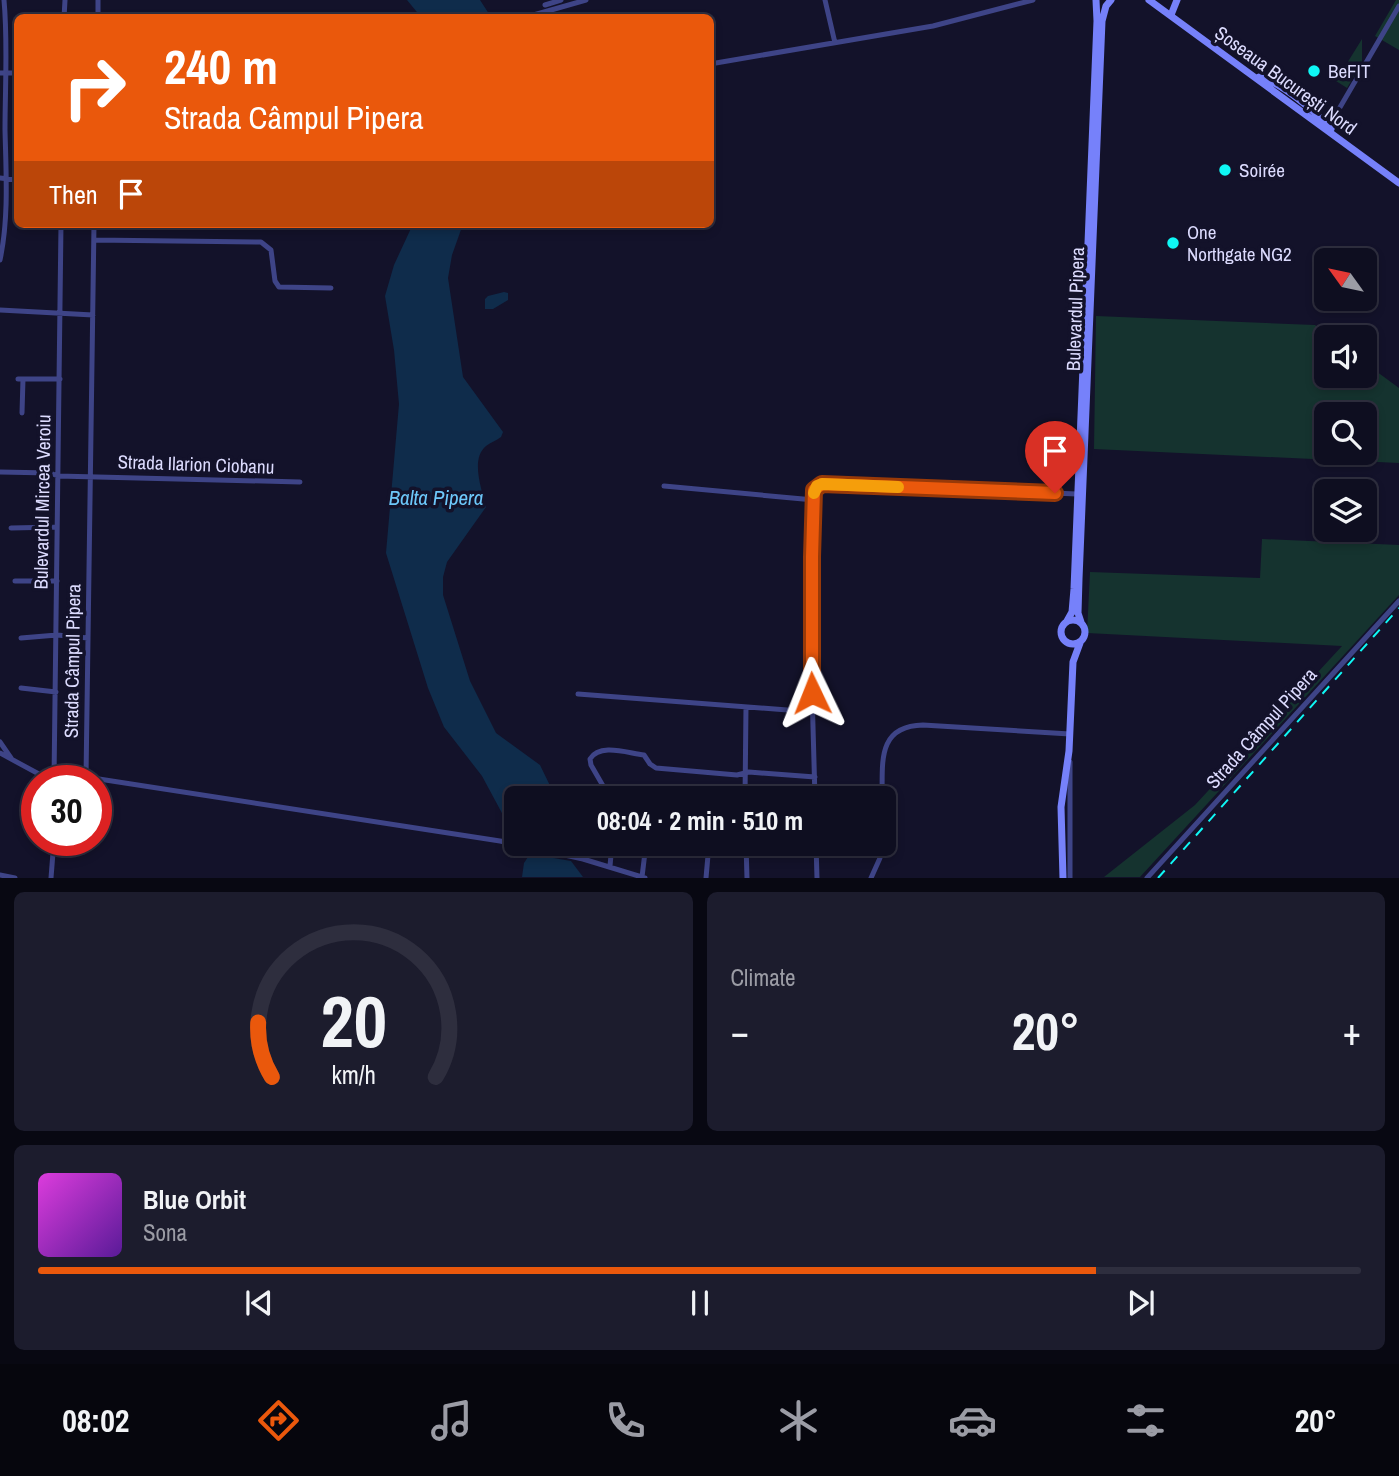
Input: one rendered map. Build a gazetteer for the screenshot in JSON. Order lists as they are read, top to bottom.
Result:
{
  "streets": {
    "main road": ["Șoseaua București Nord", "Bulevardul Pipera"],
    "street": ["Strada Ilarion Ciobanu", "Bulevardul Mircea Veroiu", "Strada Câmpul Pipera"]
  },
  "crossings": [
    ["Strada Ilarion Ciobanu", "Bulevardul Mircea Veroiu"],
    ["Strada Ilarion Ciobanu", "Strada Câmpul Pipera"]
  ],
  "water": ["Balta Pipera"],
  "places": ["BeFIT", "Soirée", "One Northgate NG2"],
  "north": "top left",
  "page": {
    "turn": ["240 m", "Strada Câmpul Pipera"],
    "then": "Then",
    "limit": "30",
    "trip": "08:04 · 2 min · 510 m",
    "tile": "Climate",
    "heat": ["−", "20°", "+"],
    "song": ["Blue Orbit", "Sona"],
    "tabs": ["08:02", "20°"],
    "gauge": ["20", "km/h"]
  }
}
